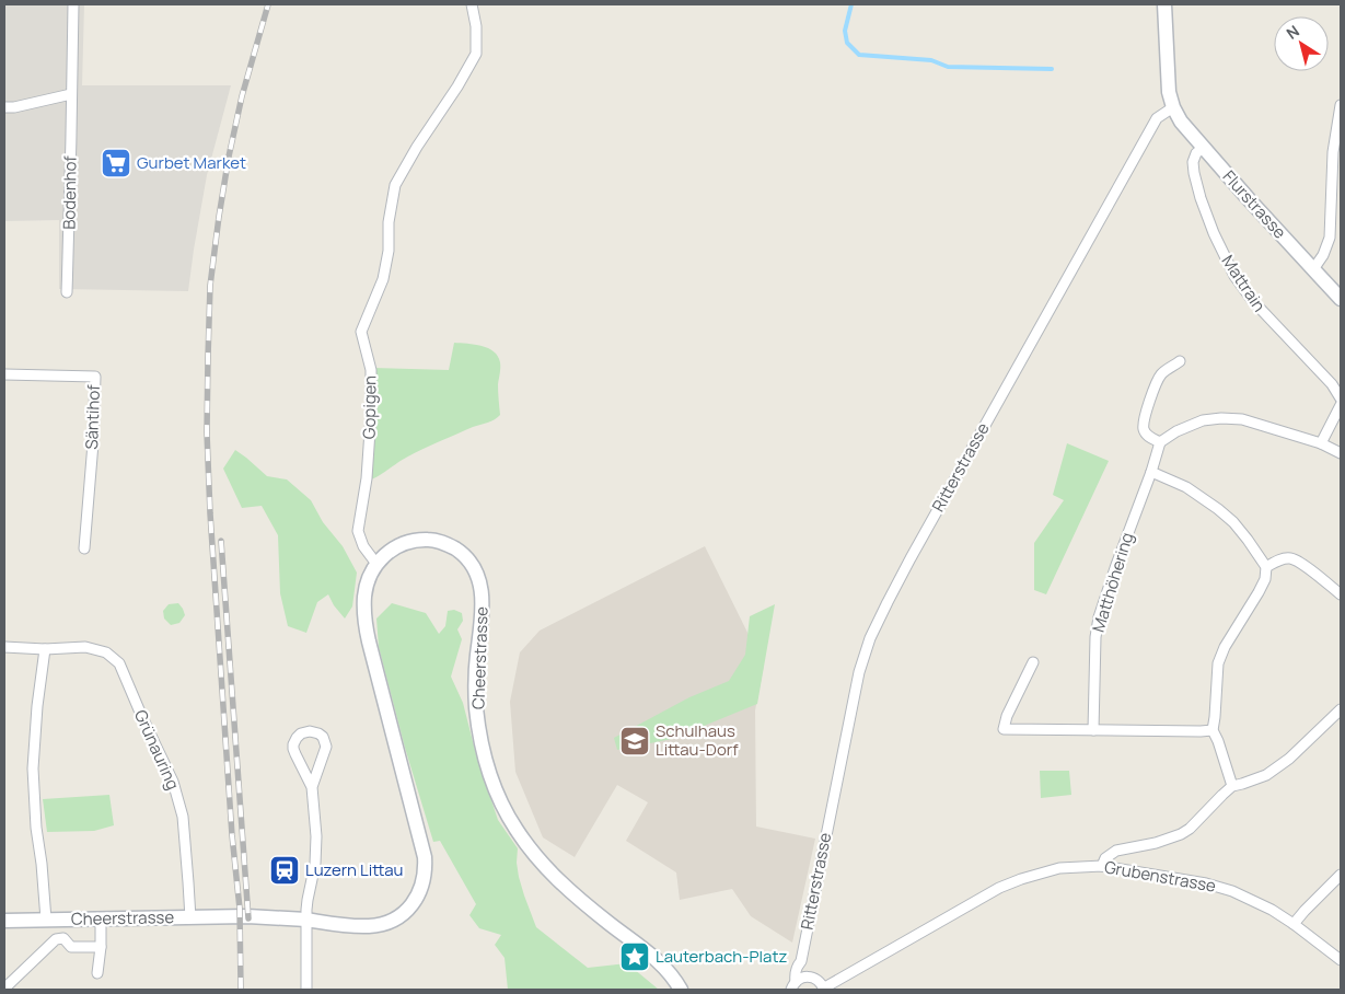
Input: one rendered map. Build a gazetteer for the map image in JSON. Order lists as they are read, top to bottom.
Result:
{
  "streets": {
    "street": [
      "Bodenhof",
      "Flurstrasse",
      "Mattrain",
      "Gopigen",
      "Säntihof",
      "Ritterstrasse",
      "Matthöhering",
      "Cheerstrasse",
      "Grünauring",
      "Grubenstrasse"
    ]
  },
  "crossings": [
    ["Flurstrasse", "Mattrain"],
    ["Flurstrasse", "Ritterstrasse"],
    ["Gopigen", "Cheerstrasse"],
    ["Cheerstrasse", "Grünauring"]
  ],
  "places": {
    "supermarket": ["Gurbet Market"],
    "school or university": ["Schulhaus Littau-Dorf"],
    "station": ["Luzern Littau"],
    "place": ["Lauterbach-Platz"]
  },
  "north": "top left"
}
